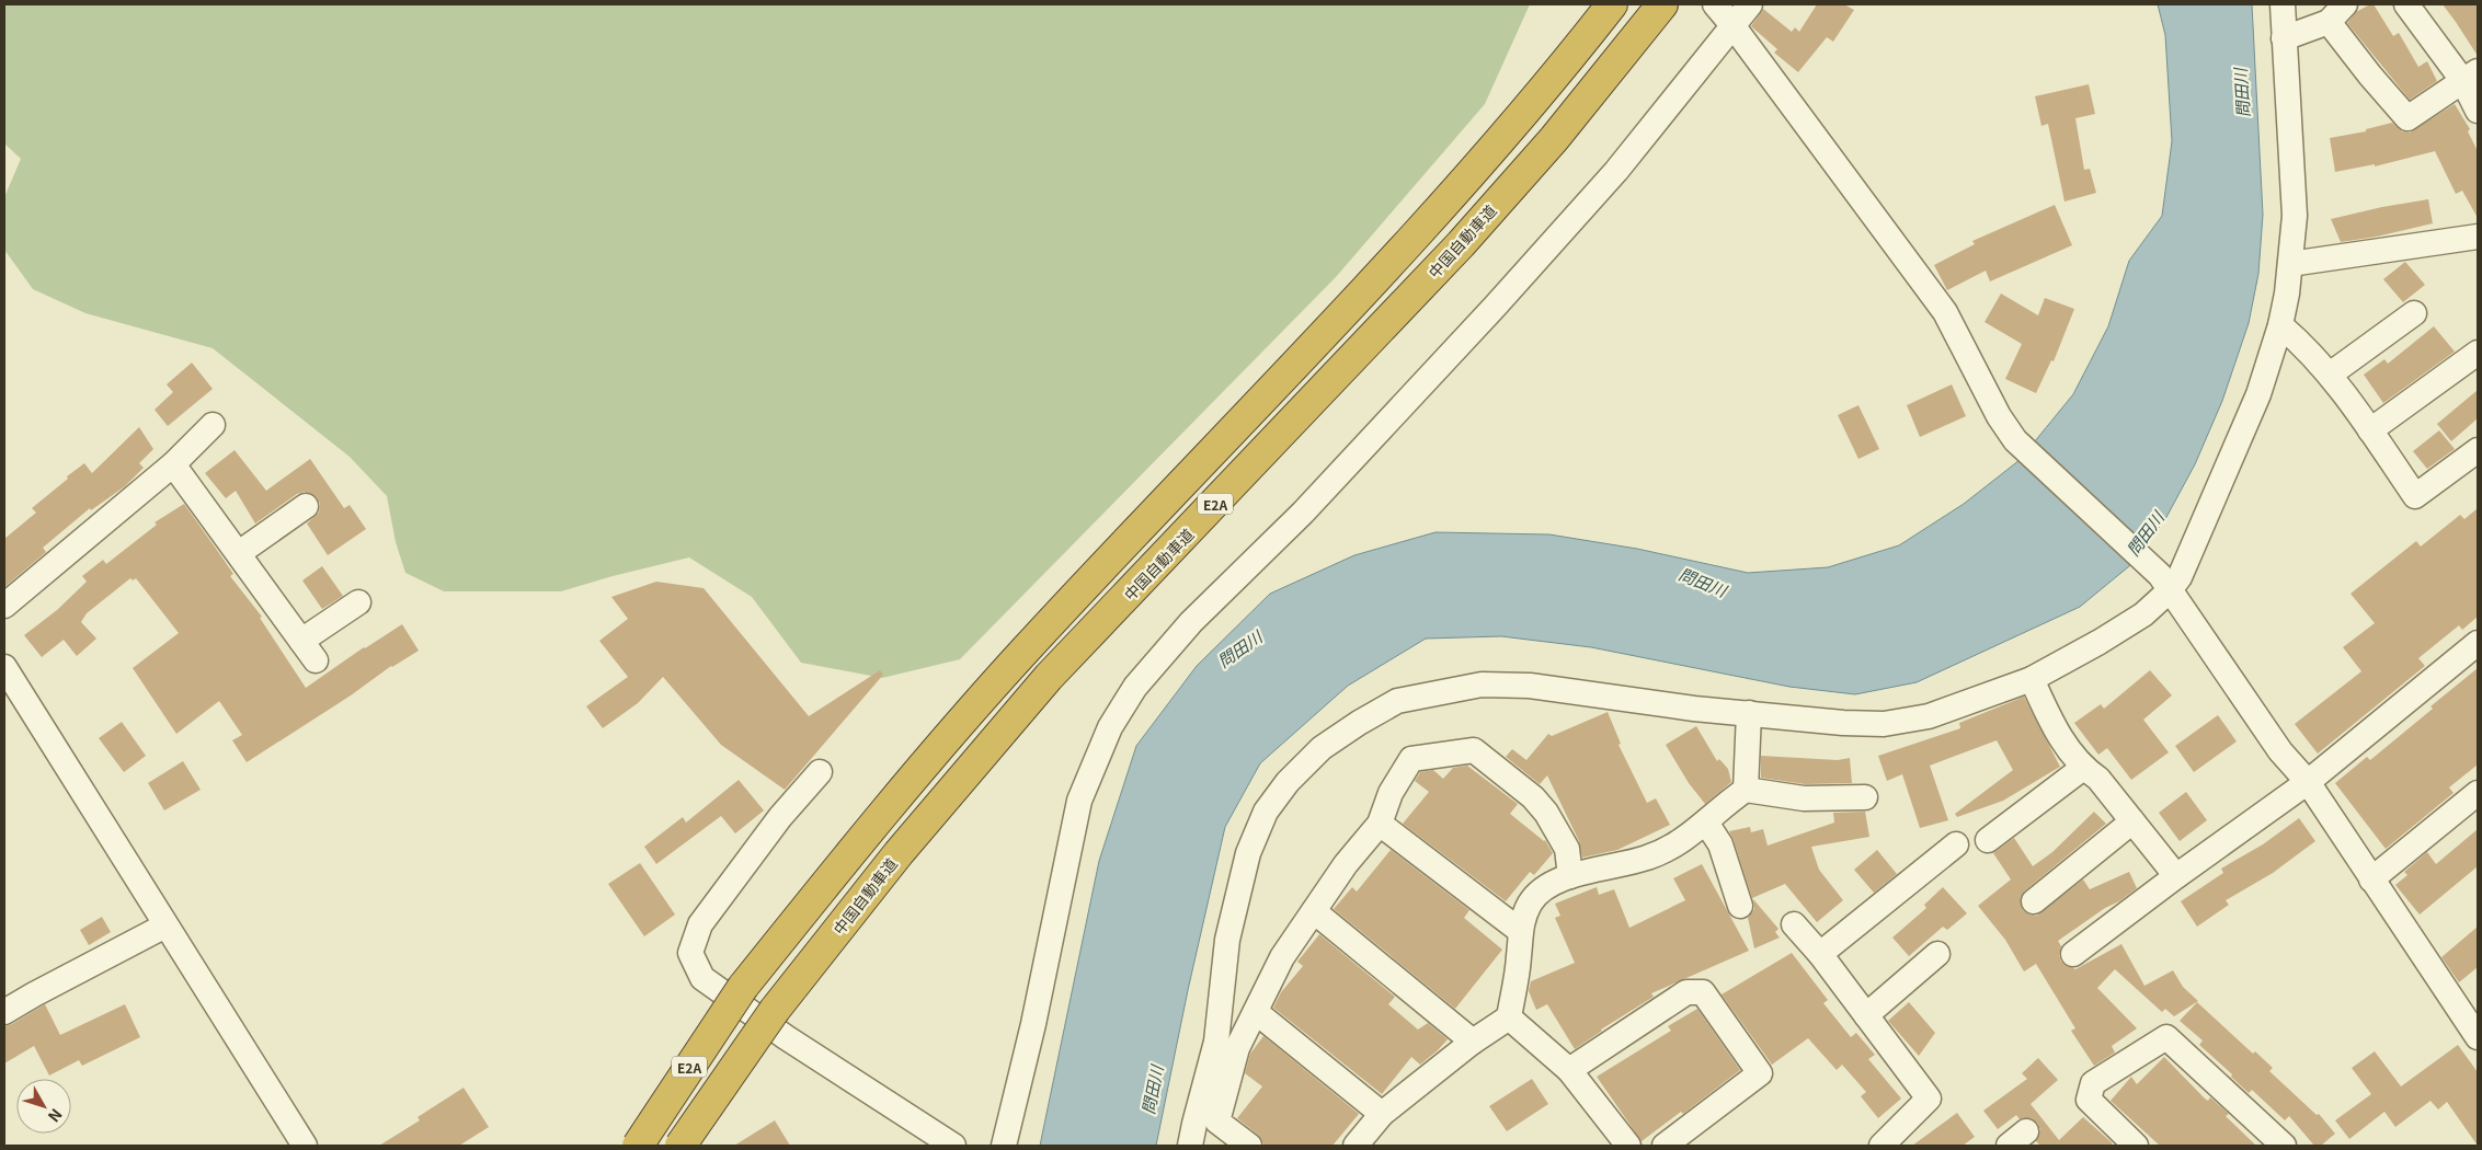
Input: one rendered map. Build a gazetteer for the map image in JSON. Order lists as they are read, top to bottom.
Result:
{
  "streets": {
    "highway": ["中国自動車道", "E2A"]
  },
  "water": ["問田川"],
  "north": "bottom right"
}
